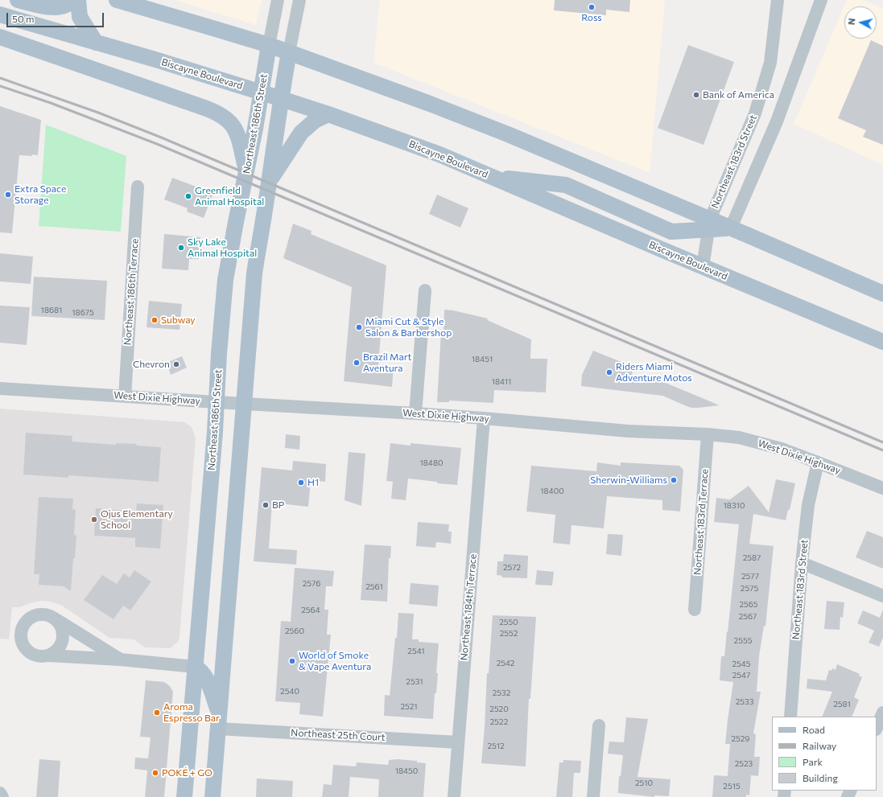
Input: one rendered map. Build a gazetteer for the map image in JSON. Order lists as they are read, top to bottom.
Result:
{
  "streets": {
    "main road": ["Biscayne Boulevard", "Northeast 186th Street"],
    "street": [
      "Northeast 183rd Street",
      "Northeast 186th Terrace",
      "West Dixie Highway",
      "Northeast 183rd Terrace",
      "Northeast 184th Terrace",
      "Northeast 25th Court"
    ]
  },
  "crossings": [
    ["Biscayne Boulevard", "Northeast 186th Street"],
    ["Biscayne Boulevard", "Northeast 183rd Street"],
    ["Northeast 186th Street", "West Dixie Highway"],
    ["Northeast 183rd Street", "West Dixie Highway"],
    ["Northeast 186th Terrace", "West Dixie Highway"],
    ["West Dixie Highway", "Northeast 183rd Terrace"],
    ["West Dixie Highway", "Northeast 184th Terrace"],
    ["Northeast 184th Terrace", "Northeast 25th Court"]
  ],
  "places": [
    "Ross",
    "Bank of America",
    "Extra Space Storage",
    "Greenfield Animal Hospital",
    "Sky Lake Animal Hospital",
    "Subway",
    "Miami Cut & Style Salon & Barbershop",
    "Brazil Mart Aventura",
    "Chevron",
    "Riders Miami Adventure Motos",
    "Sherwin-Williams",
    "H1",
    "BP",
    "Ojus Elementary School",
    "World of Smoke & Vape Aventura",
    "Aroma Espresso Bar",
    "POKÉ + GO"
  ],
  "house_numbers": [
    "18681",
    "18675",
    "18451",
    "18411",
    "18480",
    "18400",
    "18310",
    "2587",
    "2572",
    "2577",
    "2576",
    "2561",
    "2575",
    "2565",
    "2564",
    "2567",
    "2550",
    "2560",
    "2552",
    "2555",
    "2541",
    "2542",
    "2545",
    "2547",
    "2531",
    "2540",
    "2532",
    "2533",
    "2581",
    "2521",
    "2520",
    "2522",
    "2529",
    "2512",
    "2523",
    "18450",
    "2510",
    "2515"
  ],
  "legend": [
    "Road",
    "Railway",
    "Park",
    "Building"
  ],
  "scale_bar": "50 m",
  "north": "left"
}
